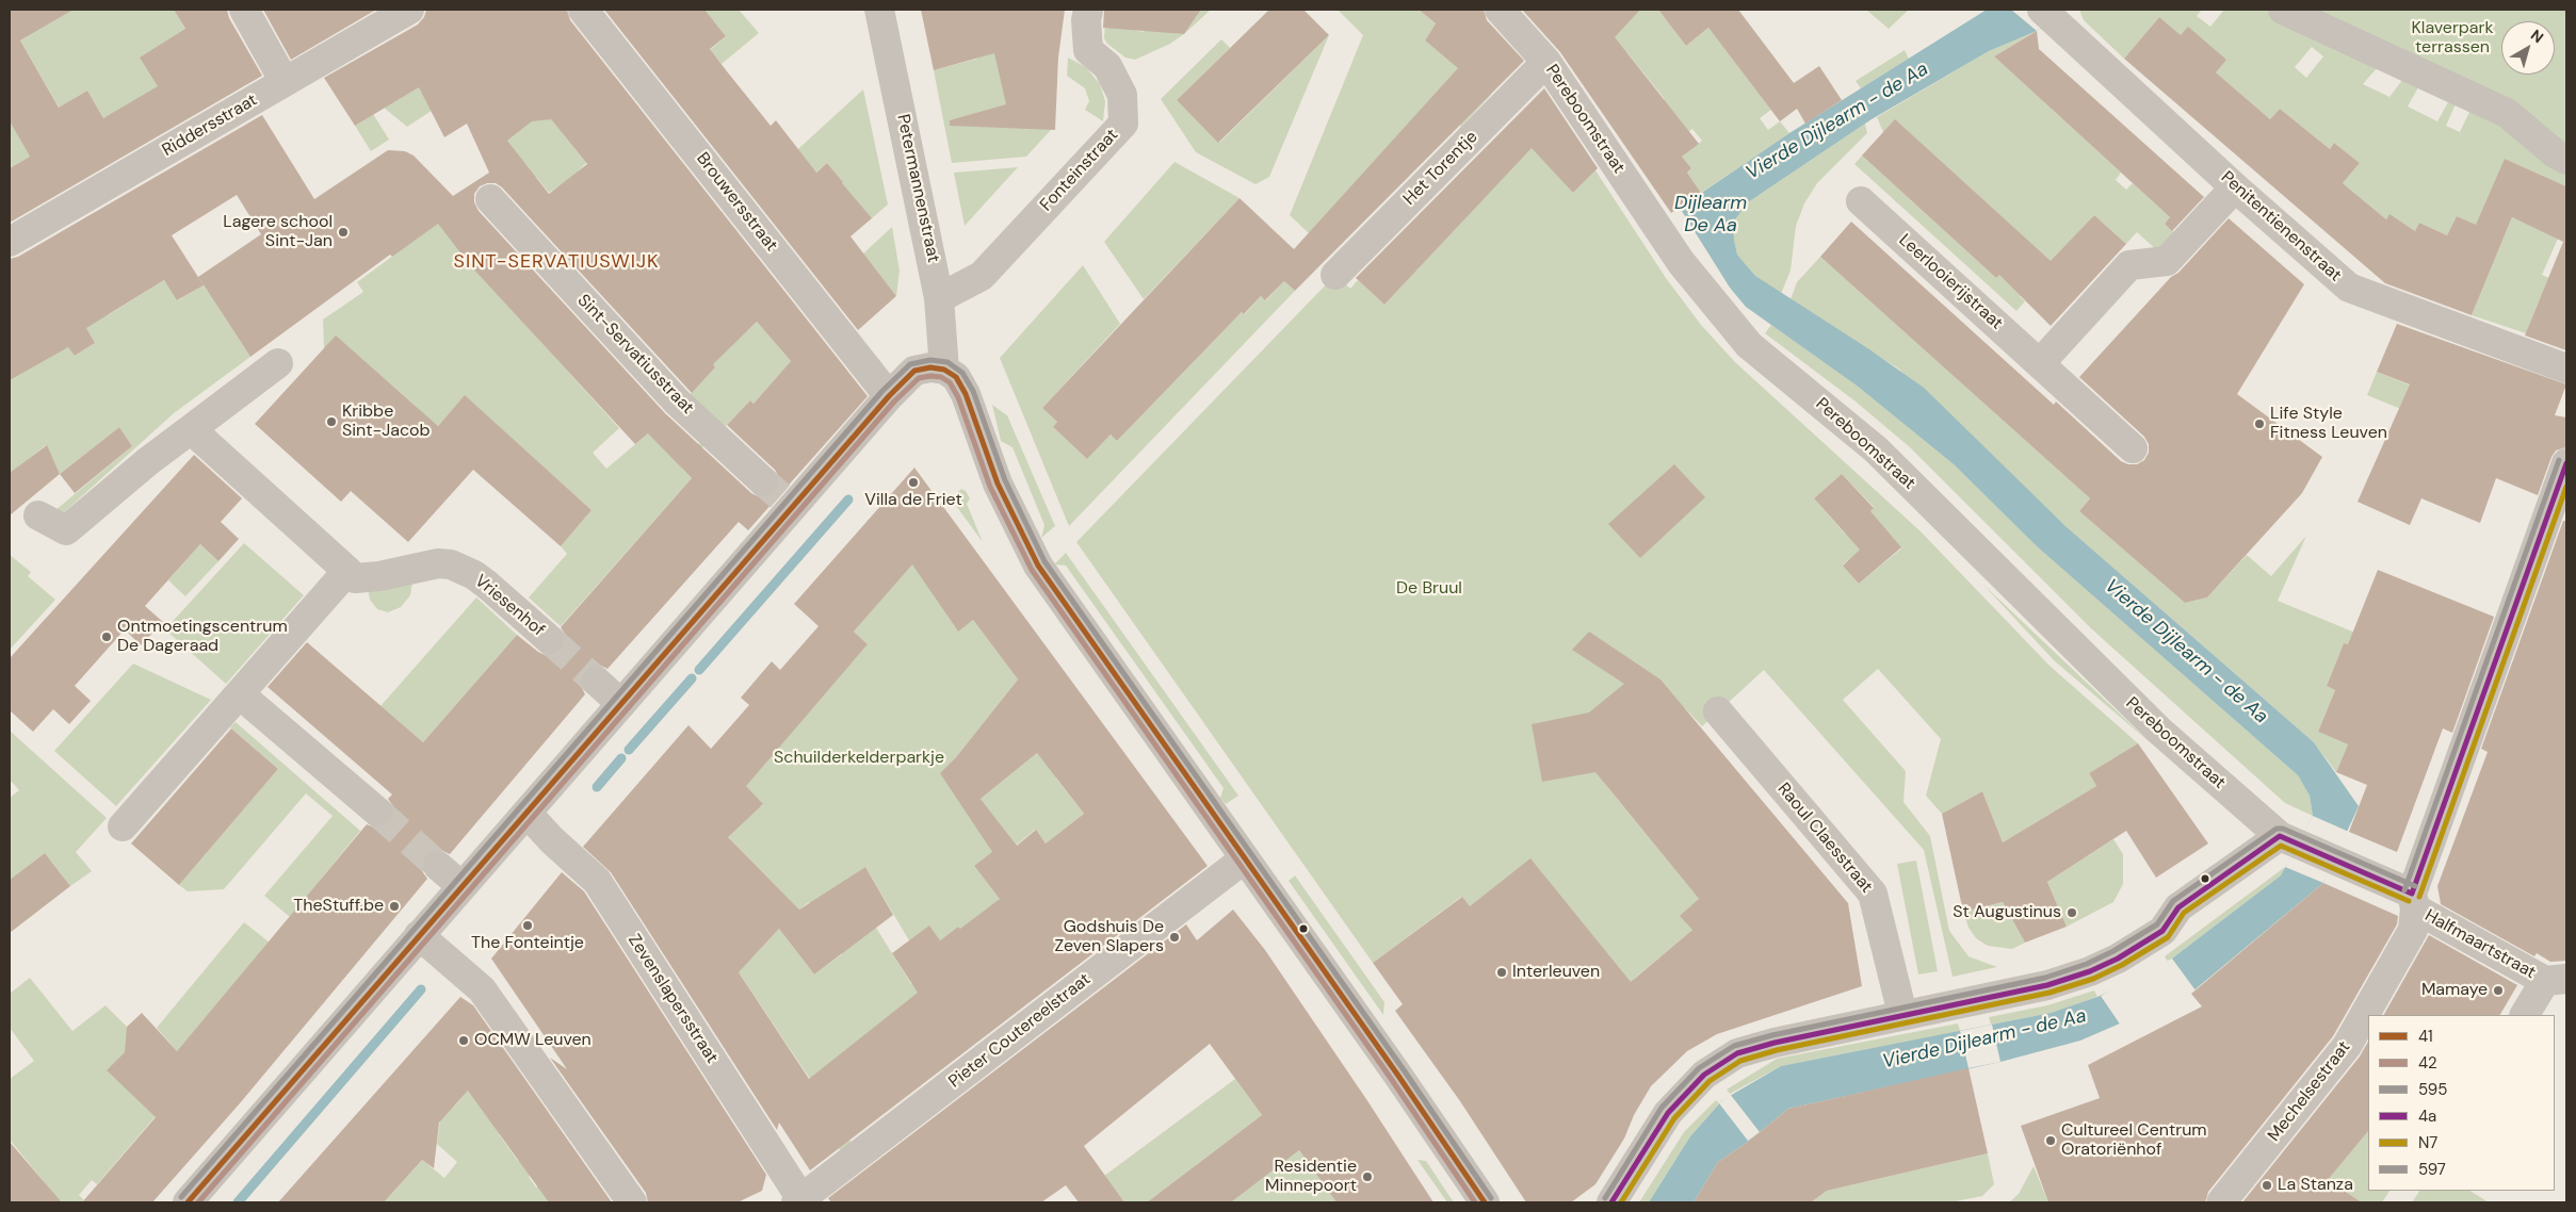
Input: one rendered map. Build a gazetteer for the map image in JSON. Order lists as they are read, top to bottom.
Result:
{
  "streets": {
    "street": [
      "Pereboomstraat",
      "Riddersstraat",
      "Het Torentje",
      "Fonteinstraat",
      "Petermannenstraat",
      "Brouwersstraat",
      "Penitentienenstraat",
      "Leerlooierijstraat",
      "Sint-Servatiusstraat",
      "Vriesenhof",
      "Raoul Claesstraat",
      "Halfmaartstraat",
      "Zevenslapersstraat",
      "Pieter Coutereelstraat",
      "Mechelsestraat"
    ]
  },
  "crossings": [
    ["Pereboomstraat", "Het Torentje"],
    ["Pereboomstraat", "Halfmaartstraat"],
    ["Pereboomstraat", "Mechelsestraat"],
    ["Fonteinstraat", "Petermannenstraat"],
    ["Halfmaartstraat", "Mechelsestraat"],
    ["Zevenslapersstraat", "Pieter Coutereelstraat"]
  ],
  "districts": ["SINT-SERVATIUSWIJK"],
  "water": ["Vierde Dijlearm - de Aa", "Dijlearm De Aa"],
  "parks": ["Klaverpark terrassen", "De Bruul", "Schuilderkelderparkje"],
  "places": [
    "Lagere school Sint-Jan",
    "Kribbe Sint-Jacob",
    "Life Style Fitness Leuven",
    "Villa de Friet",
    "Ontmoetingscentrum De Dageraad",
    "TheStuff.be",
    "St Augustinus",
    "The Fonteintje",
    "Godshuis De Zeven Slapers",
    "Interleuven",
    "Mamaye",
    "OCMW Leuven",
    "Cultureel Centrum Oratoriënhof",
    "Residentie Minnepoort",
    "La Stanza"
  ],
  "lines": [
    "transit line 595",
    "transit line 41",
    "transit line 42",
    "transit line 597",
    "transit line 4a",
    "transit line N7"
  ],
  "legend": [
    "41",
    "42",
    "595",
    "4a",
    "N7",
    "597"
  ],
  "north": "top right"
}
